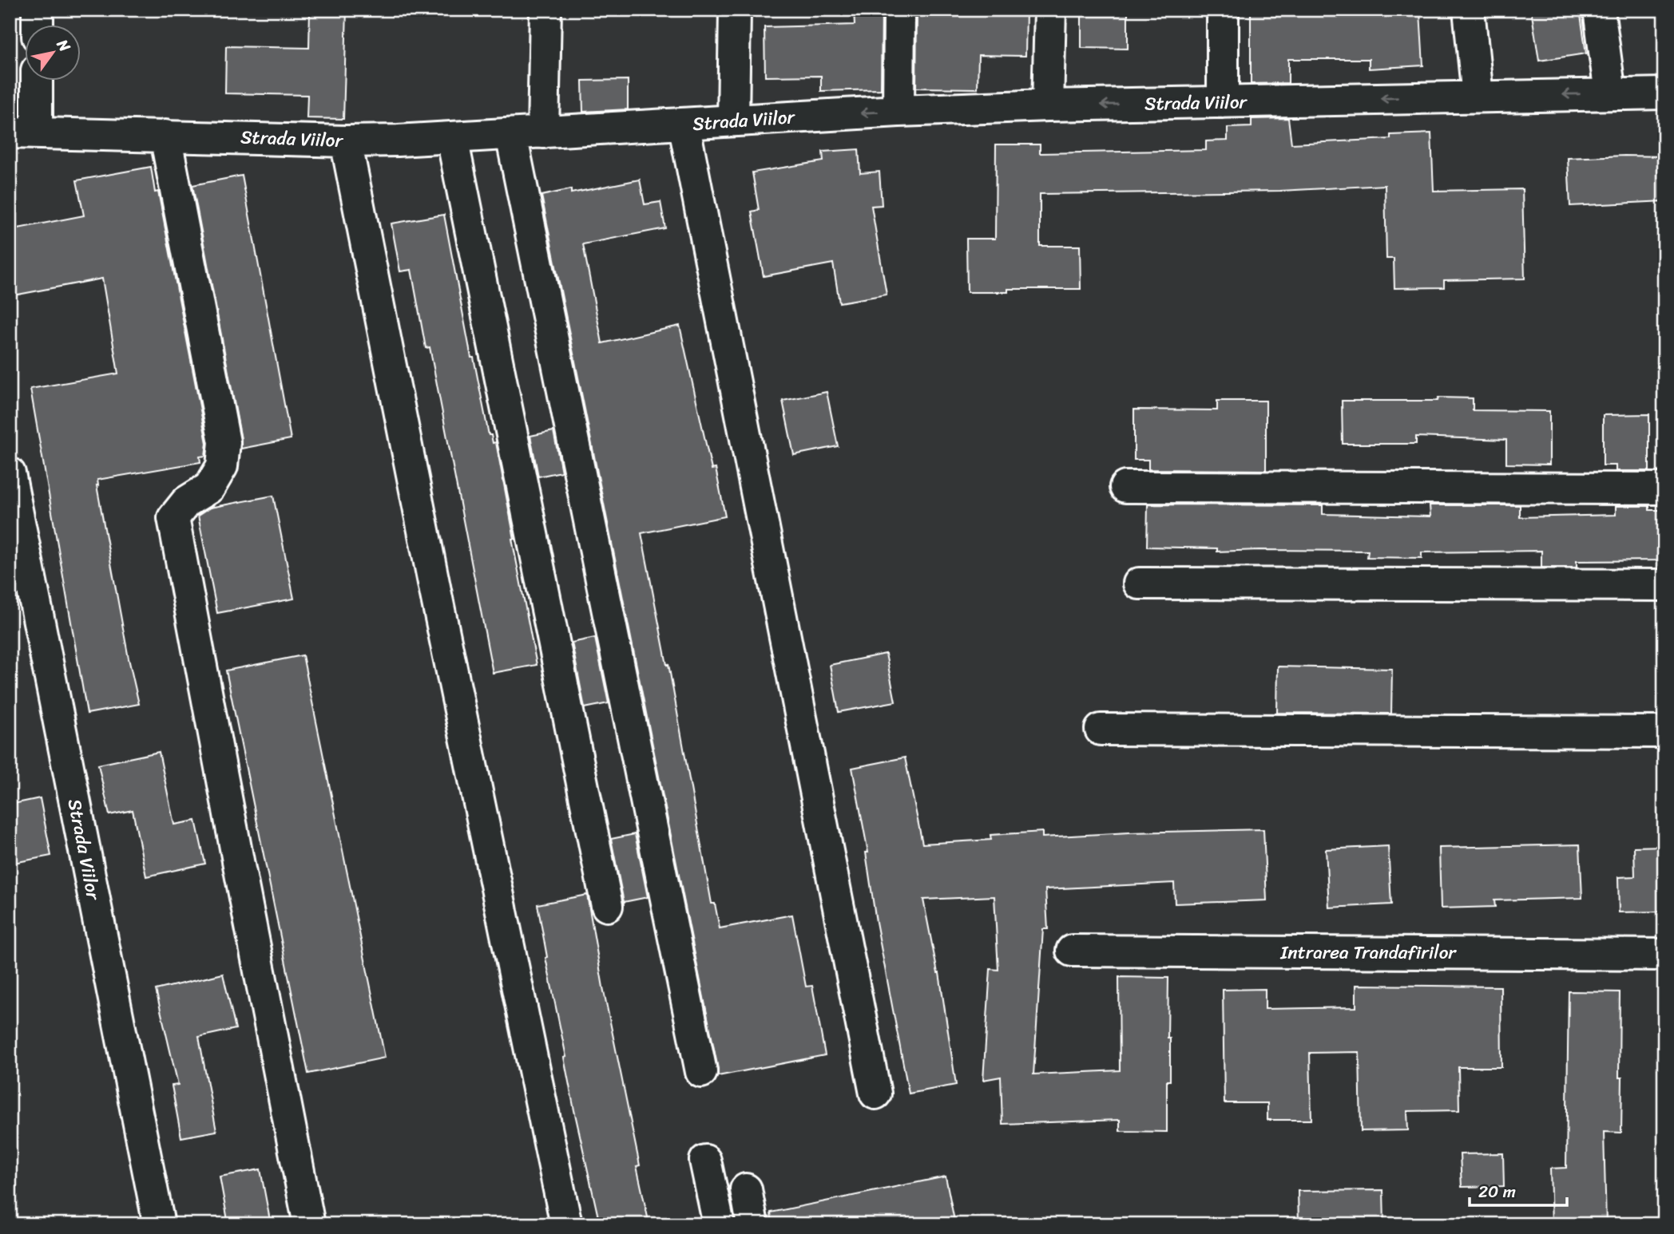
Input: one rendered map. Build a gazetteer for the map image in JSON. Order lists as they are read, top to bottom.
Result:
{
  "streets": {
    "street": ["Strada Viilor", "Intrarea Trandafirilor"]
  },
  "scale_bar": "20 m",
  "north": "top right"
}
